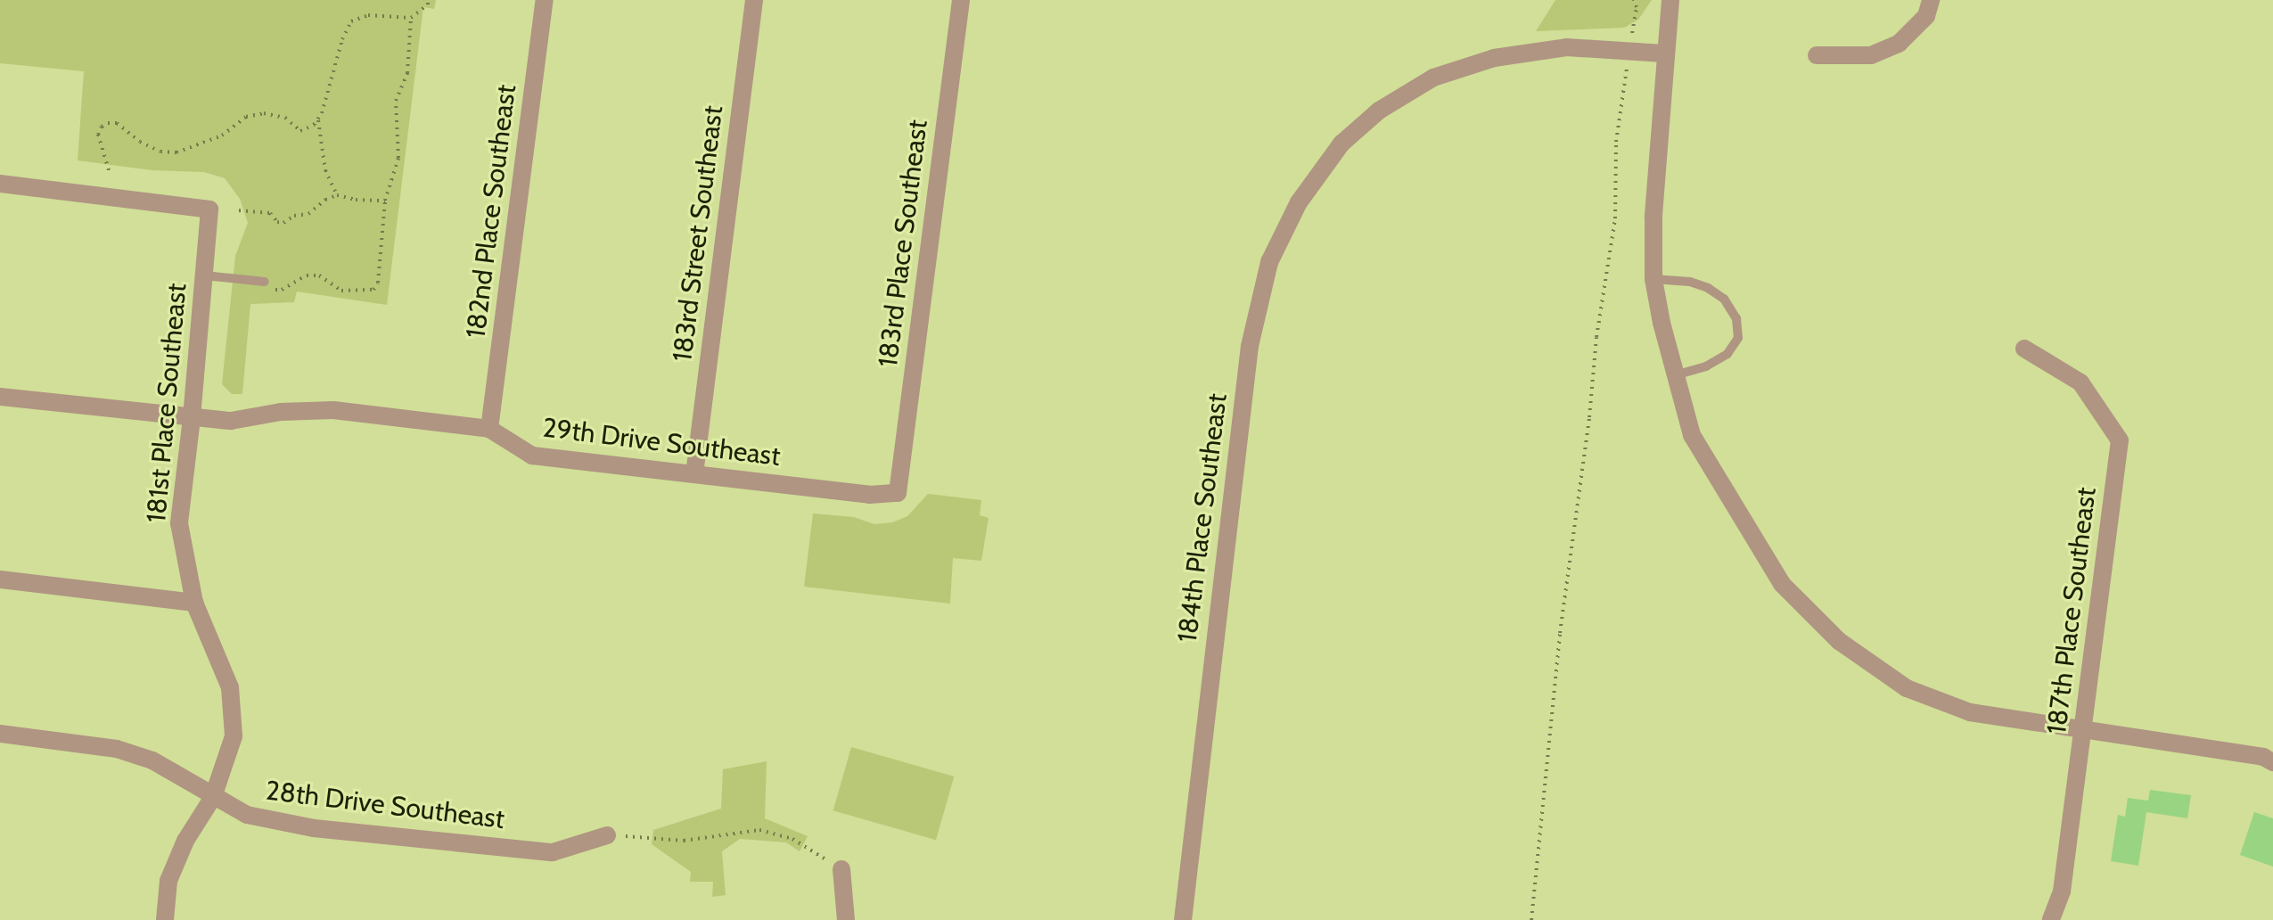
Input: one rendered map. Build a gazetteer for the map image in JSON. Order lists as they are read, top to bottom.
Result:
{
  "streets": {
    "street": [
      "182nd Place Southeast",
      "183rd Street Southeast",
      "183rd Place Southeast",
      "181st Place Southeast",
      "29th Drive Southeast",
      "184th Place Southeast",
      "187th Place Southeast",
      "28th Drive Southeast"
    ]
  },
  "crossings": [
    ["182nd Place Southeast", "29th Drive Southeast"],
    ["183rd Street Southeast", "29th Drive Southeast"],
    ["183rd Place Southeast", "29th Drive Southeast"],
    ["181st Place Southeast", "29th Drive Southeast"],
    ["181st Place Southeast", "28th Drive Southeast"]
  ]
}
